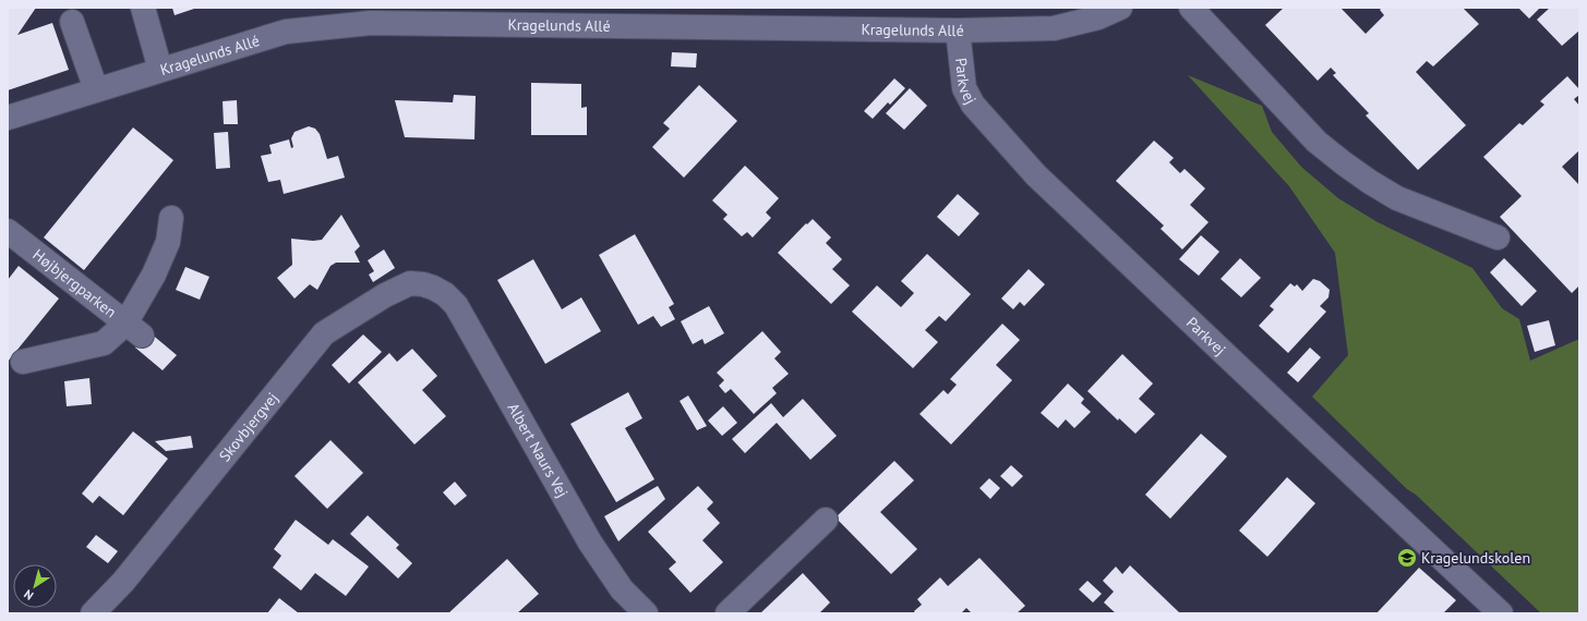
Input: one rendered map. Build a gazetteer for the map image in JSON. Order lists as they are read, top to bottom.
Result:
{
  "streets": {
    "street": [
      "Kragelunds Allé",
      "Parkvej",
      "Højbjergparken",
      "Skovbjergvej",
      "Albert Naurs Vej"
    ]
  },
  "crossings": [
    ["Kragelunds Allé", "Parkvej"],
    ["Skovbjergvej", "Albert Naurs Vej"]
  ],
  "places": {
    "school or university": ["Kragelundskolen"]
  },
  "north": "bottom left"
}
